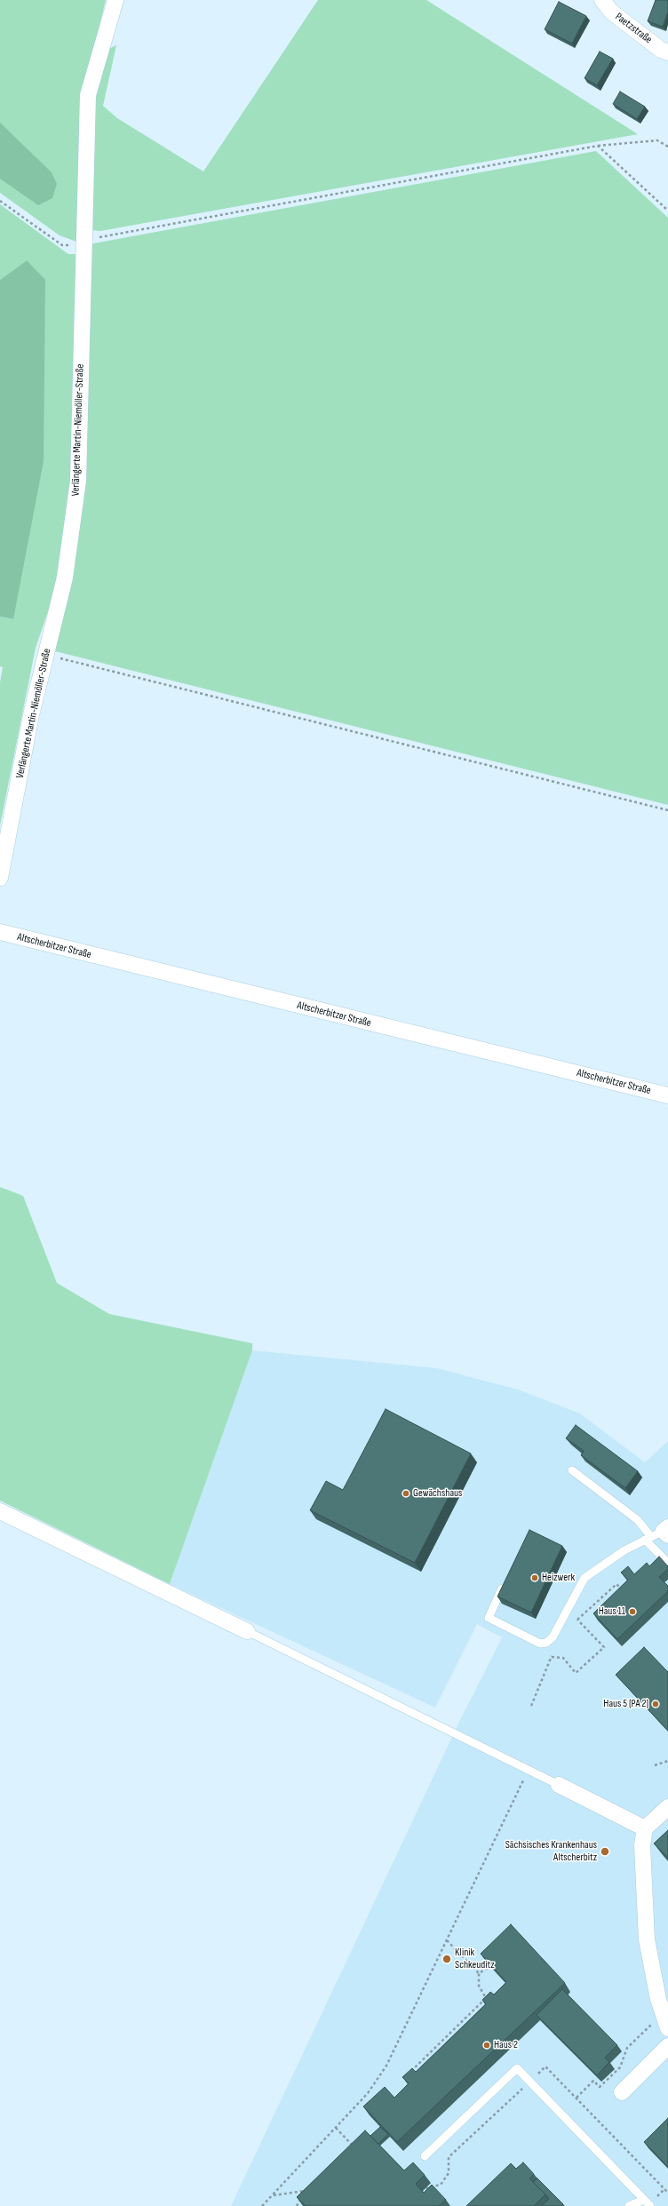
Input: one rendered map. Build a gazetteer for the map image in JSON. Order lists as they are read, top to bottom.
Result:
{
  "streets": {
    "street": ["Paetzstraße", "Verlängerte Martin-Niemöller-Straße", "Altscherbitzer Straße"]
  },
  "places": [
    "Gewächshaus",
    "Heizwerk",
    "Haus 11",
    "Haus 5 (PA 2)",
    "Sächsisches Krankenhaus Altscherbitz",
    "Klinik Schkeuditz",
    "Haus 2"
  ]
}
